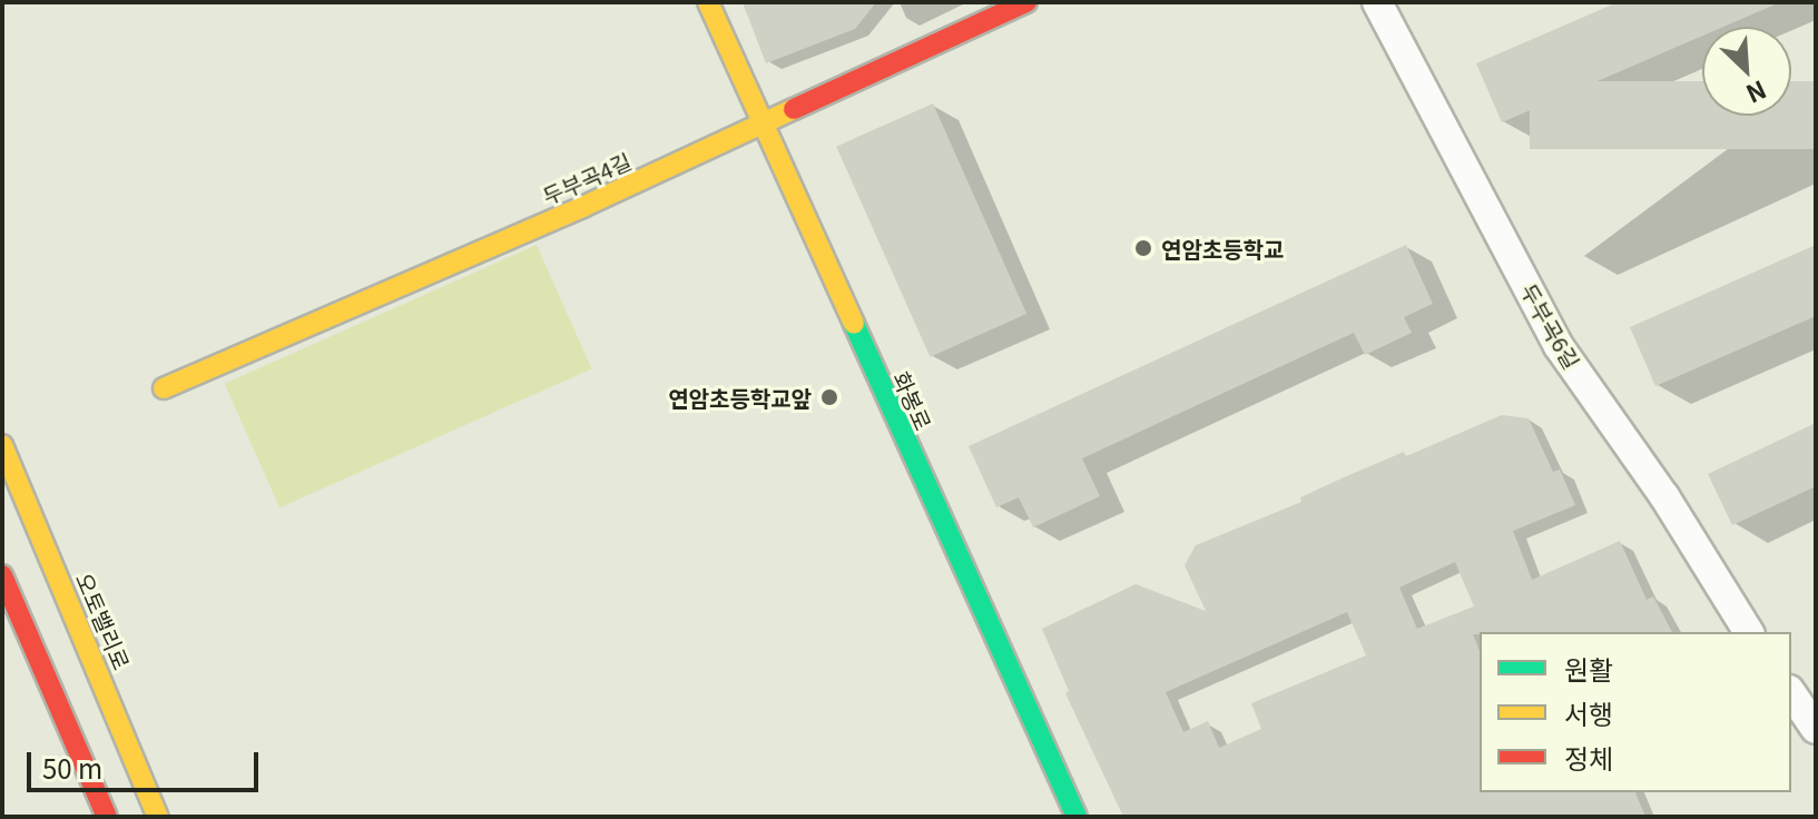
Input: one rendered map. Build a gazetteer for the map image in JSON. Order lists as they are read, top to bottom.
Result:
{
  "streets": {
    "main road": ["두부곡4길", "화봉로", "오토밸리로"],
    "street": ["두부곡6길"]
  },
  "crossings": [
    ["두부곡4길", "화봉로"]
  ],
  "places": ["연암초등학교", "연암초등학교앞"],
  "legend": ["원활", "서행", "정체"],
  "scale_bar": "50 m",
  "north": "bottom right"
}
